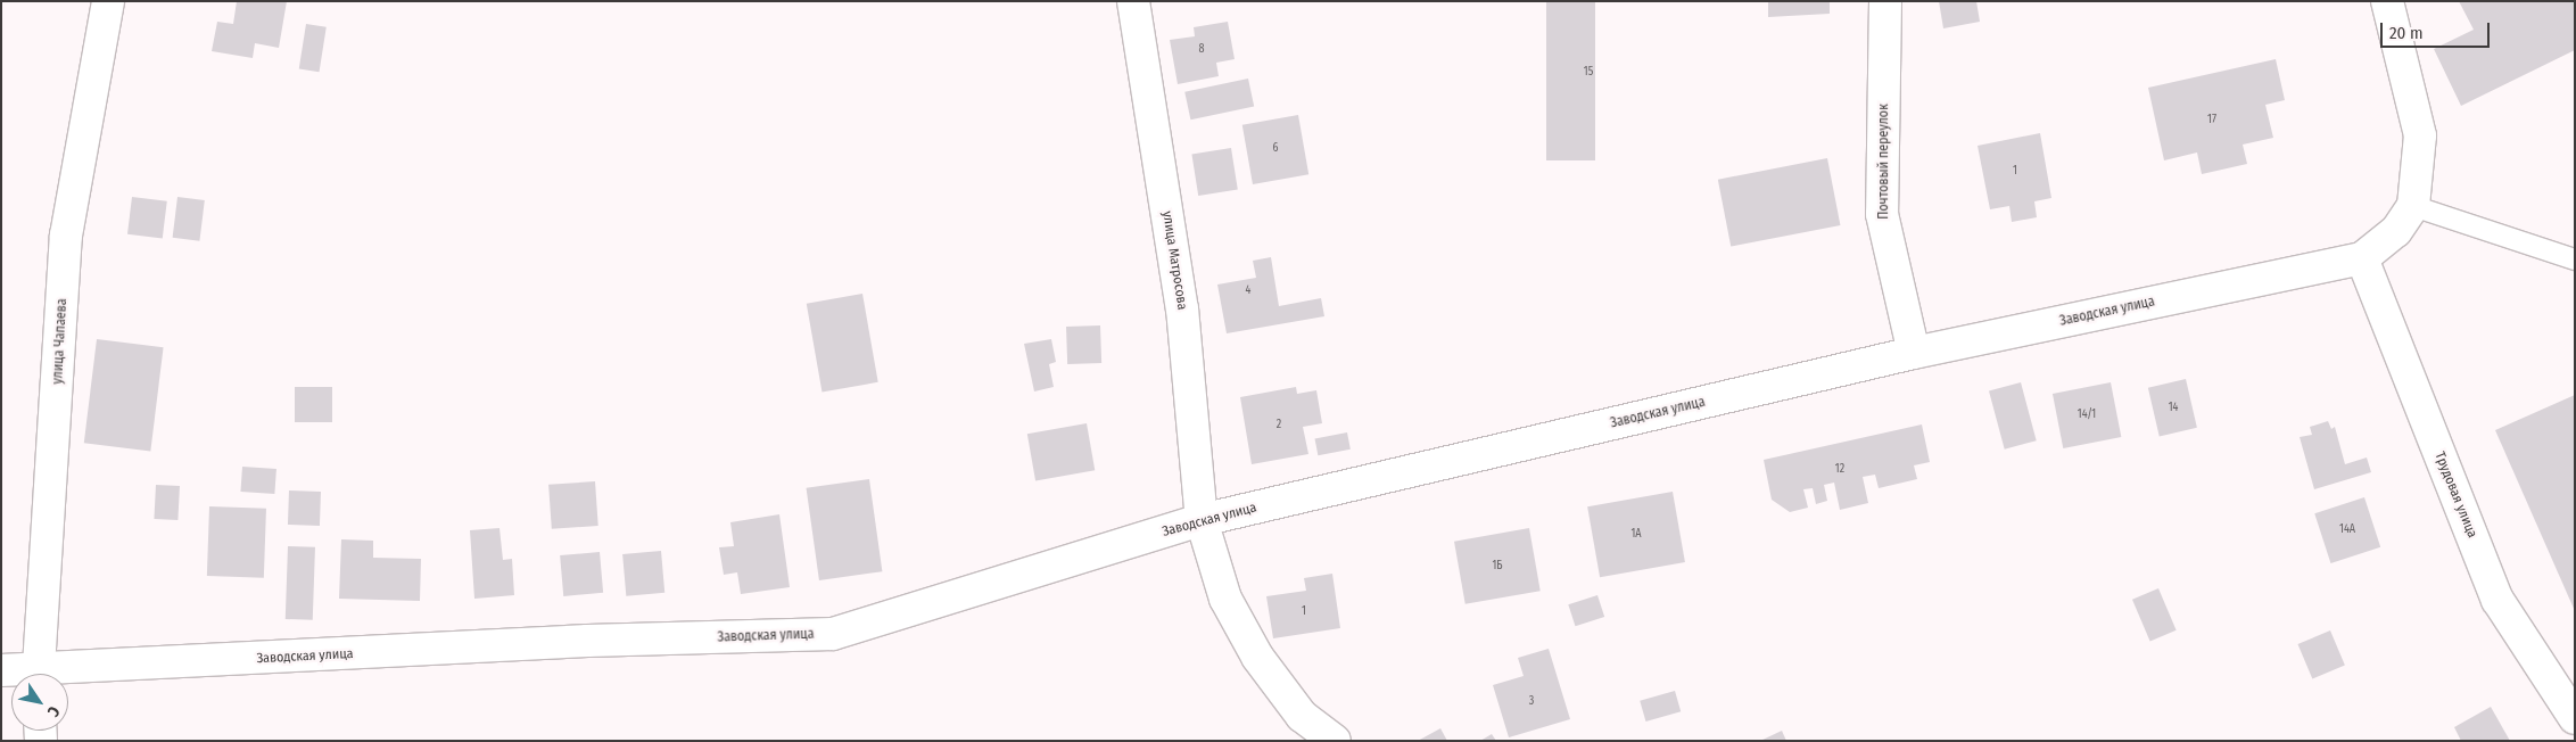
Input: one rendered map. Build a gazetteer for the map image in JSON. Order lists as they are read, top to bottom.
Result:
{
  "streets": {
    "street": [
      "Почтовый переулок",
      "улица Матросова",
      "Заводская улица",
      "улица Чапаева",
      "Трудовая улица"
    ]
  },
  "crossings": [
    ["Почтовый переулок", "Заводская улица"],
    ["улица Матросова", "Заводская улица"],
    ["Заводская улица", "Трудовая улица"]
  ],
  "house_numbers": [
    "8",
    "15",
    "17",
    "6",
    "1",
    "4",
    "14",
    "14/1",
    "2",
    "12",
    "14А",
    "1А",
    "1Б",
    "1",
    "3"
  ],
  "scale_bar": "20 m",
  "north": "bottom right"
}
